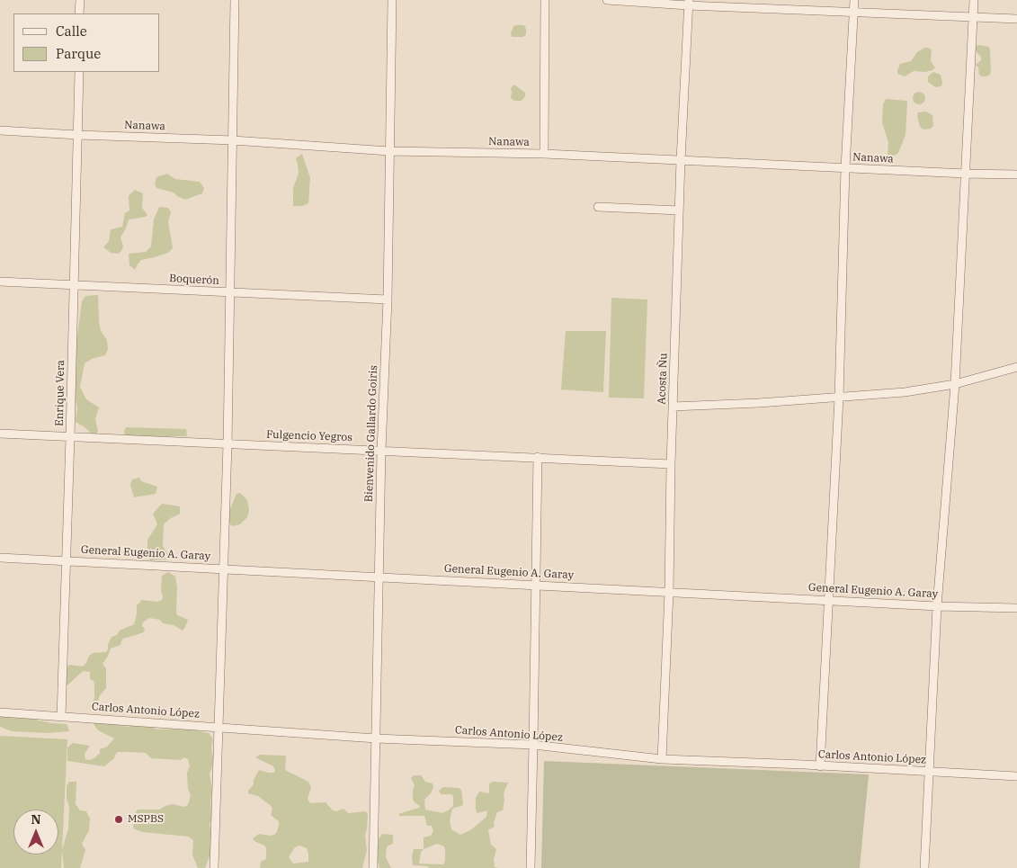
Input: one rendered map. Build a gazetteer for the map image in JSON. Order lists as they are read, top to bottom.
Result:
{
  "streets": {
    "street": [
      "Nanawa",
      "Boquerón",
      "Acosta Ñu",
      "Enrique Vera",
      "Bienvenido Gallardo Goiris",
      "Fulgencio Yegros",
      "General Eugenio A. Garay",
      "Carlos Antonio López"
    ]
  },
  "crossings": [
    ["Nanawa", "Acosta Ñu"],
    ["Nanawa", "Enrique Vera"],
    ["Nanawa", "Bienvenido Gallardo Goiris"],
    ["Boquerón", "Enrique Vera"],
    ["Boquerón", "Bienvenido Gallardo Goiris"],
    ["Acosta Ñu", "Fulgencio Yegros"],
    ["Acosta Ñu", "General Eugenio A. Garay"],
    ["Acosta Ñu", "Carlos Antonio López"],
    ["Enrique Vera", "Fulgencio Yegros"],
    ["Enrique Vera", "General Eugenio A. Garay"],
    ["Enrique Vera", "Carlos Antonio López"],
    ["Bienvenido Gallardo Goiris", "Fulgencio Yegros"],
    ["Bienvenido Gallardo Goiris", "General Eugenio A. Garay"],
    ["Bienvenido Gallardo Goiris", "Carlos Antonio López"]
  ],
  "places": ["MSPBS"],
  "legend": ["Calle", "Parque"],
  "north": "top"
}
